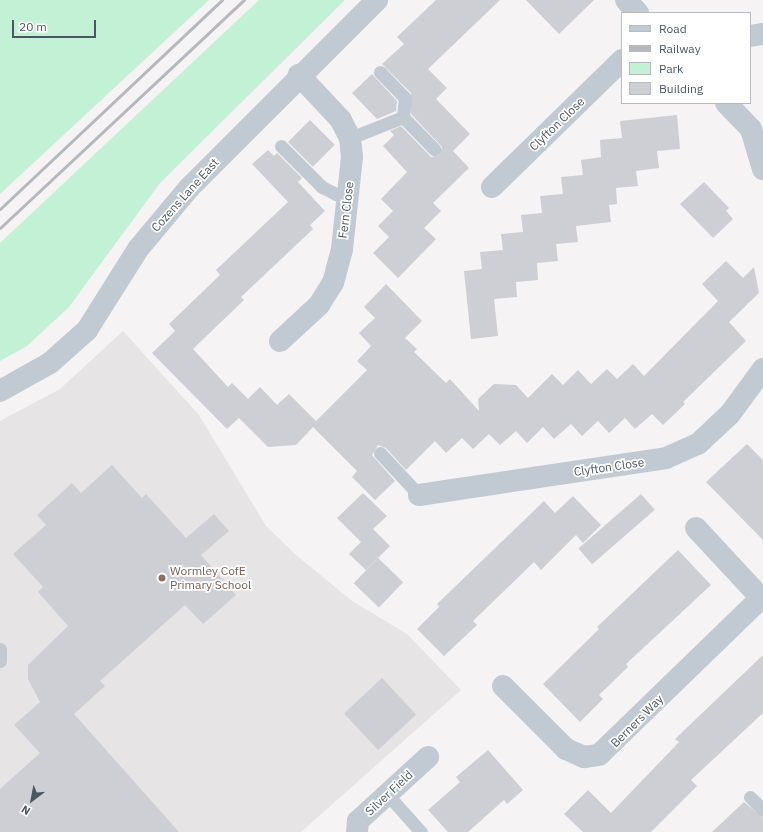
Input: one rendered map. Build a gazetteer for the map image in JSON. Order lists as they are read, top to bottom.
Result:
{
  "streets": {
    "street": [
      "Clyfton Close",
      "Cozens Lane East",
      "Fern Close",
      "Berners Way",
      "Silver Field"
    ]
  },
  "crossings": [
    ["Cozens Lane East", "Fern Close"]
  ],
  "places": ["Wormley CofE Primary School"],
  "legend": [
    "Road",
    "Railway",
    "Park",
    "Building"
  ],
  "scale_bar": "20 m",
  "north": "bottom left"
}
